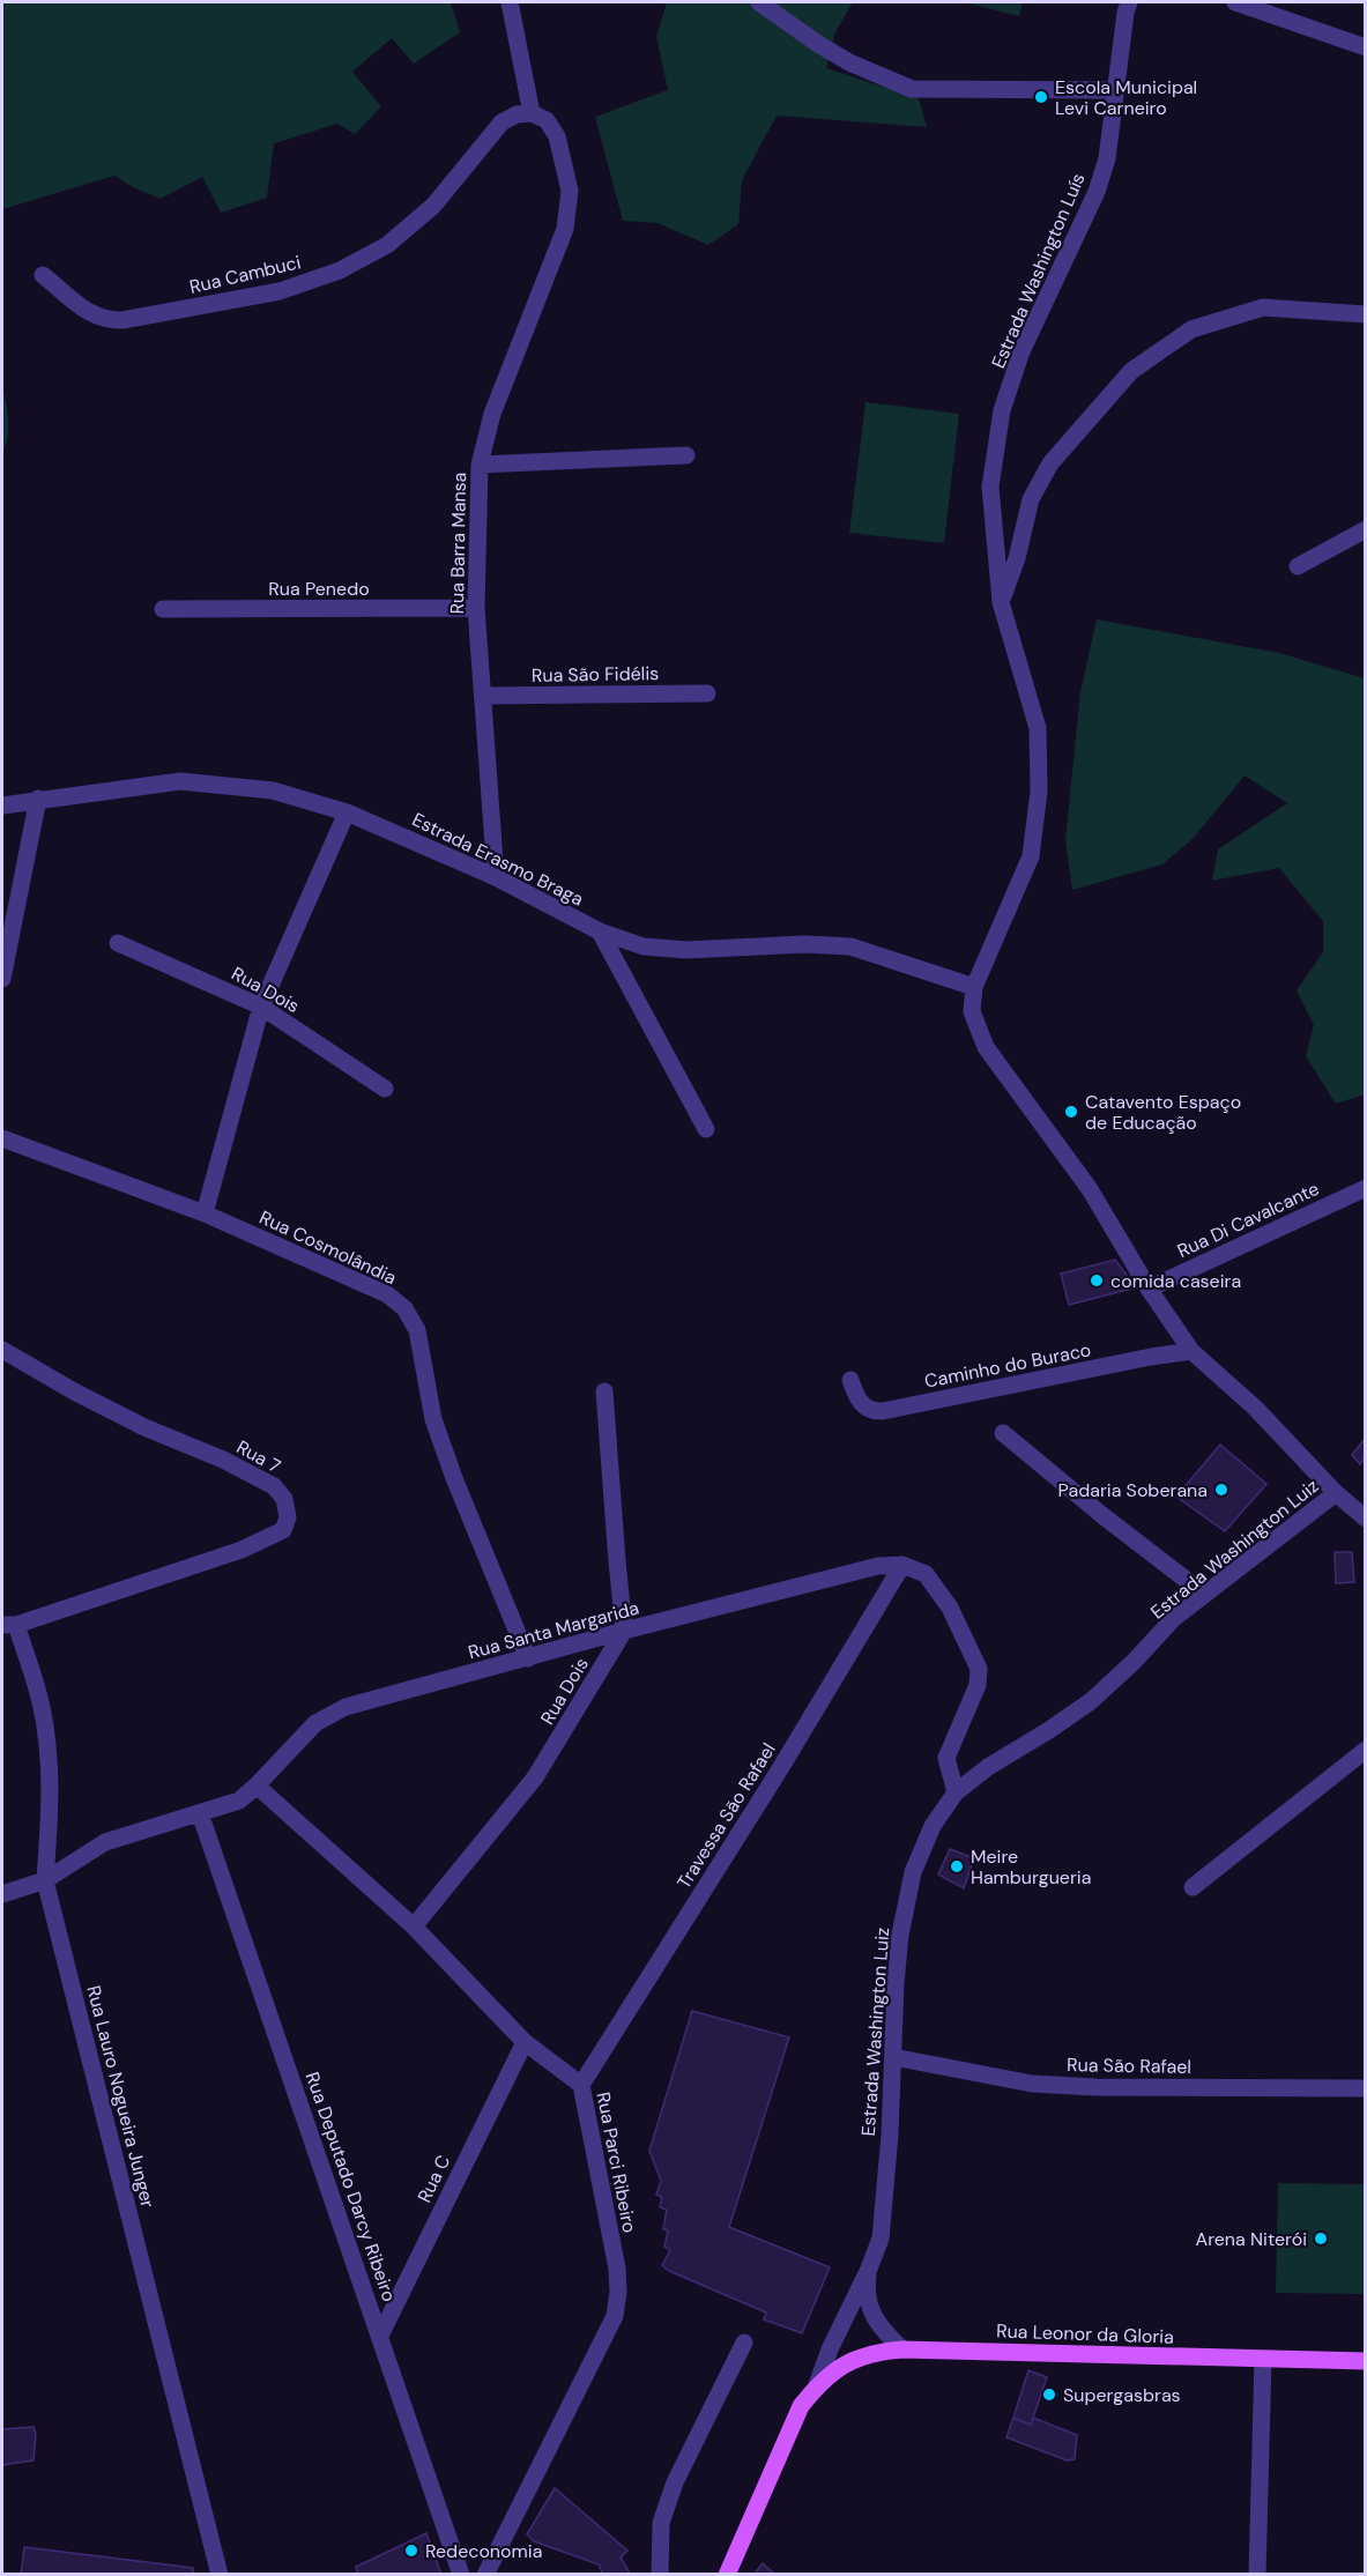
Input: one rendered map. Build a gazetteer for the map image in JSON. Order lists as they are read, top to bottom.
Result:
{
  "streets": {
    "main road": ["Estrada Washington Luiz", "Rua Leonor da Gloria"],
    "street": [
      "Estrada Washington Luís",
      "Rua Cambuci",
      "Rua Barra Mansa",
      "Rua Penedo",
      "Rua São Fidélis",
      "Estrada Erasmo Braga",
      "Rua Dois",
      "Rua Di Cavalcante",
      "Rua Cosmolândia",
      "Caminho do Buraco",
      "Rua 7",
      "Rua Santa Margarida",
      "Travessa São Rafael",
      "Rua São Rafael",
      "Rua Lauro Nogueira Junger",
      "Rua Parci Ribeiro",
      "Rua C",
      "Rua Deputado Darcy Ribeiro"
    ]
  },
  "crossings": [
    ["Estrada Washington Luís", "Estrada Erasmo Braga"],
    ["Estrada Washington Luís", "Rua Di Cavalcante"],
    ["Estrada Washington Luís", "Caminho do Buraco"],
    ["Estrada Washington Luís", "Estrada Washington Luiz"],
    ["Rua Cambuci", "Rua Barra Mansa"],
    ["Rua Barra Mansa", "Rua Penedo"],
    ["Rua Barra Mansa", "Rua São Fidélis"],
    ["Rua Barra Mansa", "Estrada Erasmo Braga"],
    ["Rua Dois", "Rua Santa Margarida"],
    ["Rua Dois", "Rua Parci Ribeiro"],
    ["Rua Cosmolândia", "Rua Santa Margarida"],
    ["Rua 7", "Rua Lauro Nogueira Junger"],
    ["Estrada Washington Luiz", "Rua São Rafael"],
    ["Estrada Washington Luiz", "Rua Leonor da Gloria"],
    ["Rua Santa Margarida", "Travessa São Rafael"],
    ["Rua Santa Margarida", "Rua Lauro Nogueira Junger"],
    ["Rua Santa Margarida", "Rua Parci Ribeiro"],
    ["Rua Santa Margarida", "Rua Deputado Darcy Ribeiro"],
    ["Travessa São Rafael", "Rua Parci Ribeiro"],
    ["Rua Parci Ribeiro", "Rua C"],
    ["Rua C", "Rua Deputado Darcy Ribeiro"]
  ],
  "places": [
    "Escola Municipal Levi Carneiro",
    "Catavento Espaço de Educação",
    "comida caseira",
    "Padaria Soberana",
    "Meire Hamburgueria",
    "Arena Niterói",
    "Supergasbras",
    "Redeconomia"
  ]
}
